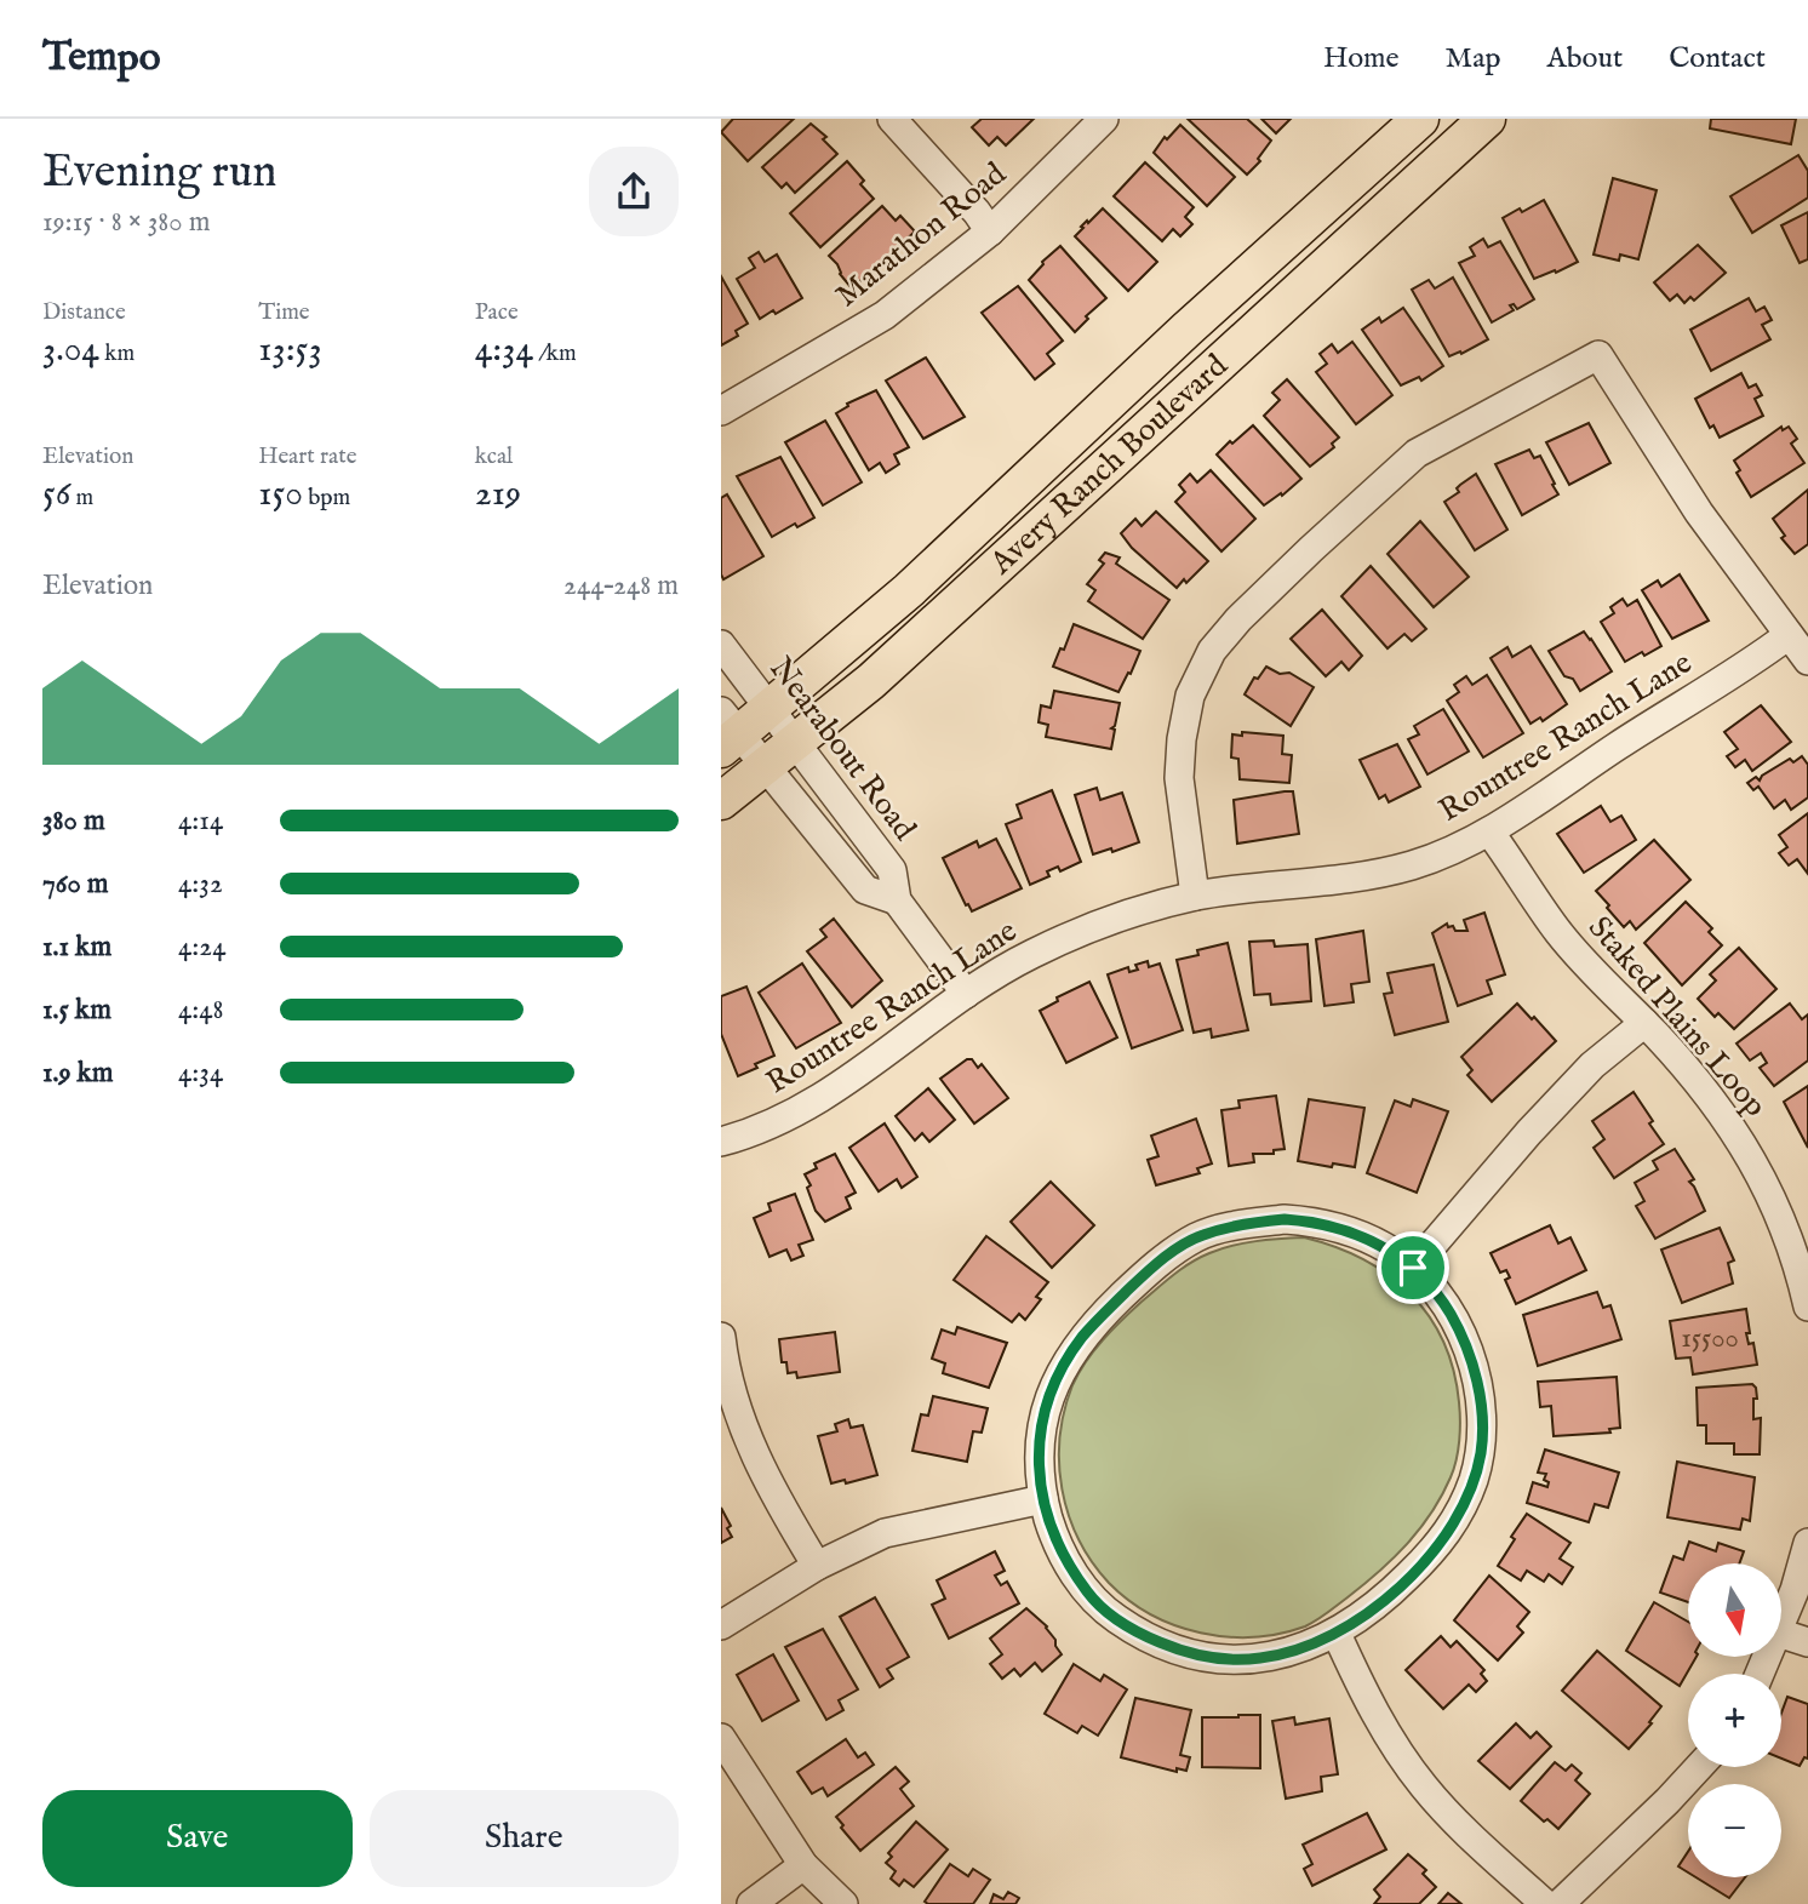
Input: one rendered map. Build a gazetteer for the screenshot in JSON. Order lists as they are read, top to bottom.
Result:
{
  "streets": {
    "main road": ["Avery Ranch Boulevard"],
    "street": [
      "Marathon Road",
      "Rountree Ranch Lane",
      "Nearabout Road",
      "Staked Plains Loop"
    ]
  },
  "crossings": [
    ["Avery Ranch Boulevard", "Nearabout Road"],
    ["Rountree Ranch Lane", "Nearabout Road"],
    ["Rountree Ranch Lane", "Staked Plains Loop"]
  ],
  "house_numbers": ["15500"],
  "north": "bottom",
  "page": {
    "header": "Tempo",
    "nav": [
      "Home",
      "Map",
      "About",
      "Contact"
    ],
    "heading": ["Evening run", "19:15 · 8 × 380 m"],
    "stats": [
      ["Distance", "3.04 km"],
      ["Time", "13:53"],
      ["Pace", "4:34 /km"],
      ["Elevation", "56 m"],
      ["Heart rate", "150 bpm"],
      ["kcal", "219"]
    ],
    "chart": ["Elevation", "244–248 m"],
    "list": [
      {
        "name": "380 m",
        "note": "4:14"
      },
      {
        "name": "760 m",
        "note": "4:32"
      },
      {
        "name": "1.1 km",
        "note": "4:24"
      },
      {
        "name": "1.5 km",
        "note": "4:48"
      },
      {
        "name": "1.9 km",
        "note": "4:34"
      }
    ],
    "map_buttons": ["+", "−"],
    "buttons": ["Save", "Share"]
  }
}
